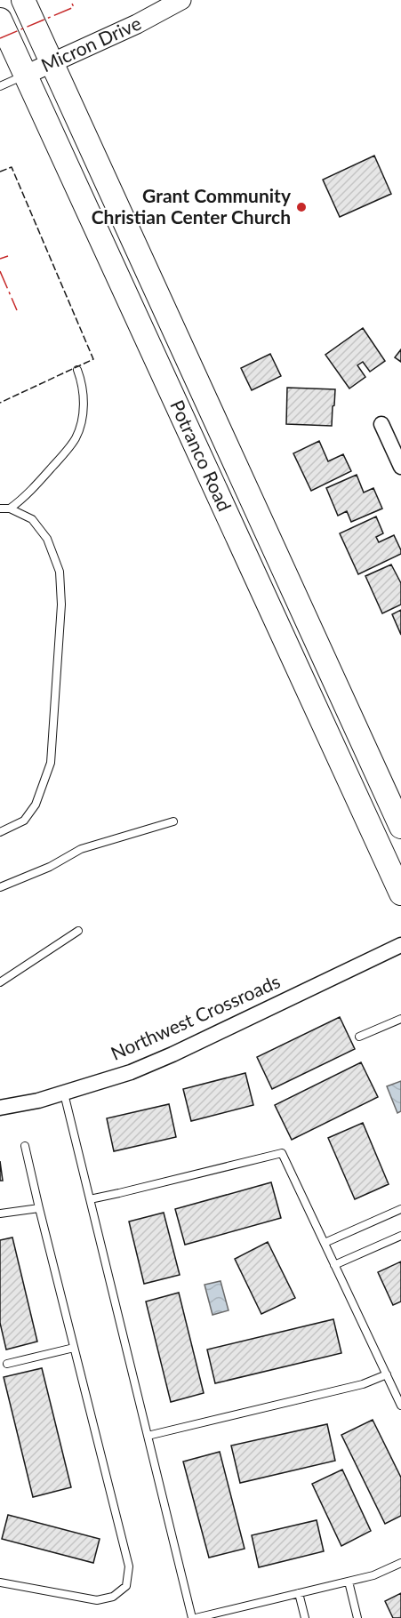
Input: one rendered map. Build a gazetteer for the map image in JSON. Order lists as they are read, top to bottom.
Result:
{
  "streets": {
    "main road": ["Potranco Road"],
    "street": ["Micron Drive", "Northwest Crossroads"]
  },
  "crossings": [
    ["Micron Drive", "Potranco Road"]
  ],
  "places": ["Grant Community Christian Center Church"]
}
